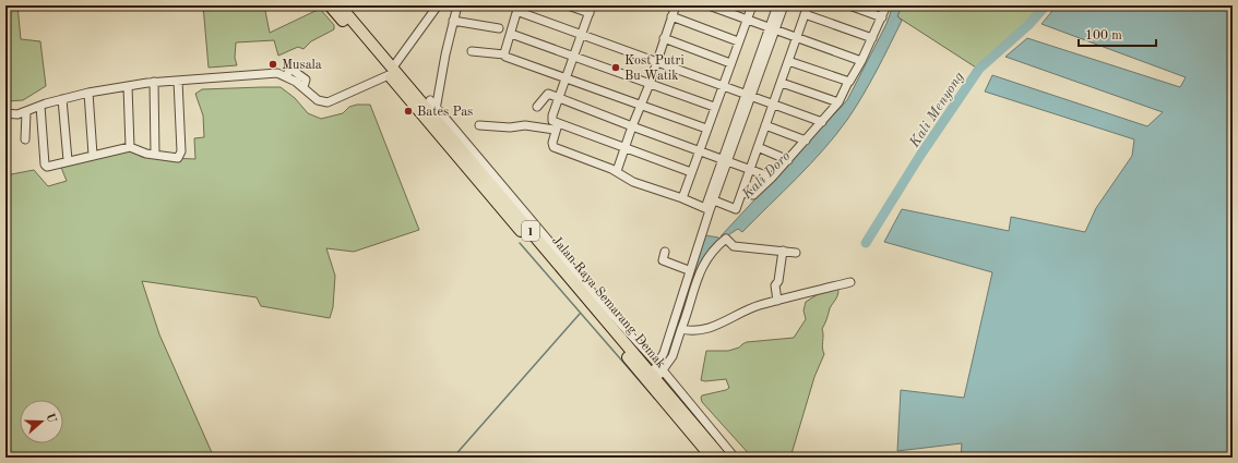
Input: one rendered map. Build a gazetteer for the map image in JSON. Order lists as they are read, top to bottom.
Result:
{
  "streets": {
    "highway": ["1", "Jalan Raya Semarang-Demak"]
  },
  "water": ["Kali Menyong", "Kali Doro"],
  "places": ["Musala", "Kost Putri Bu Watik", "Bates Pas"],
  "scale_bar": "100 m",
  "north": "right"
}
